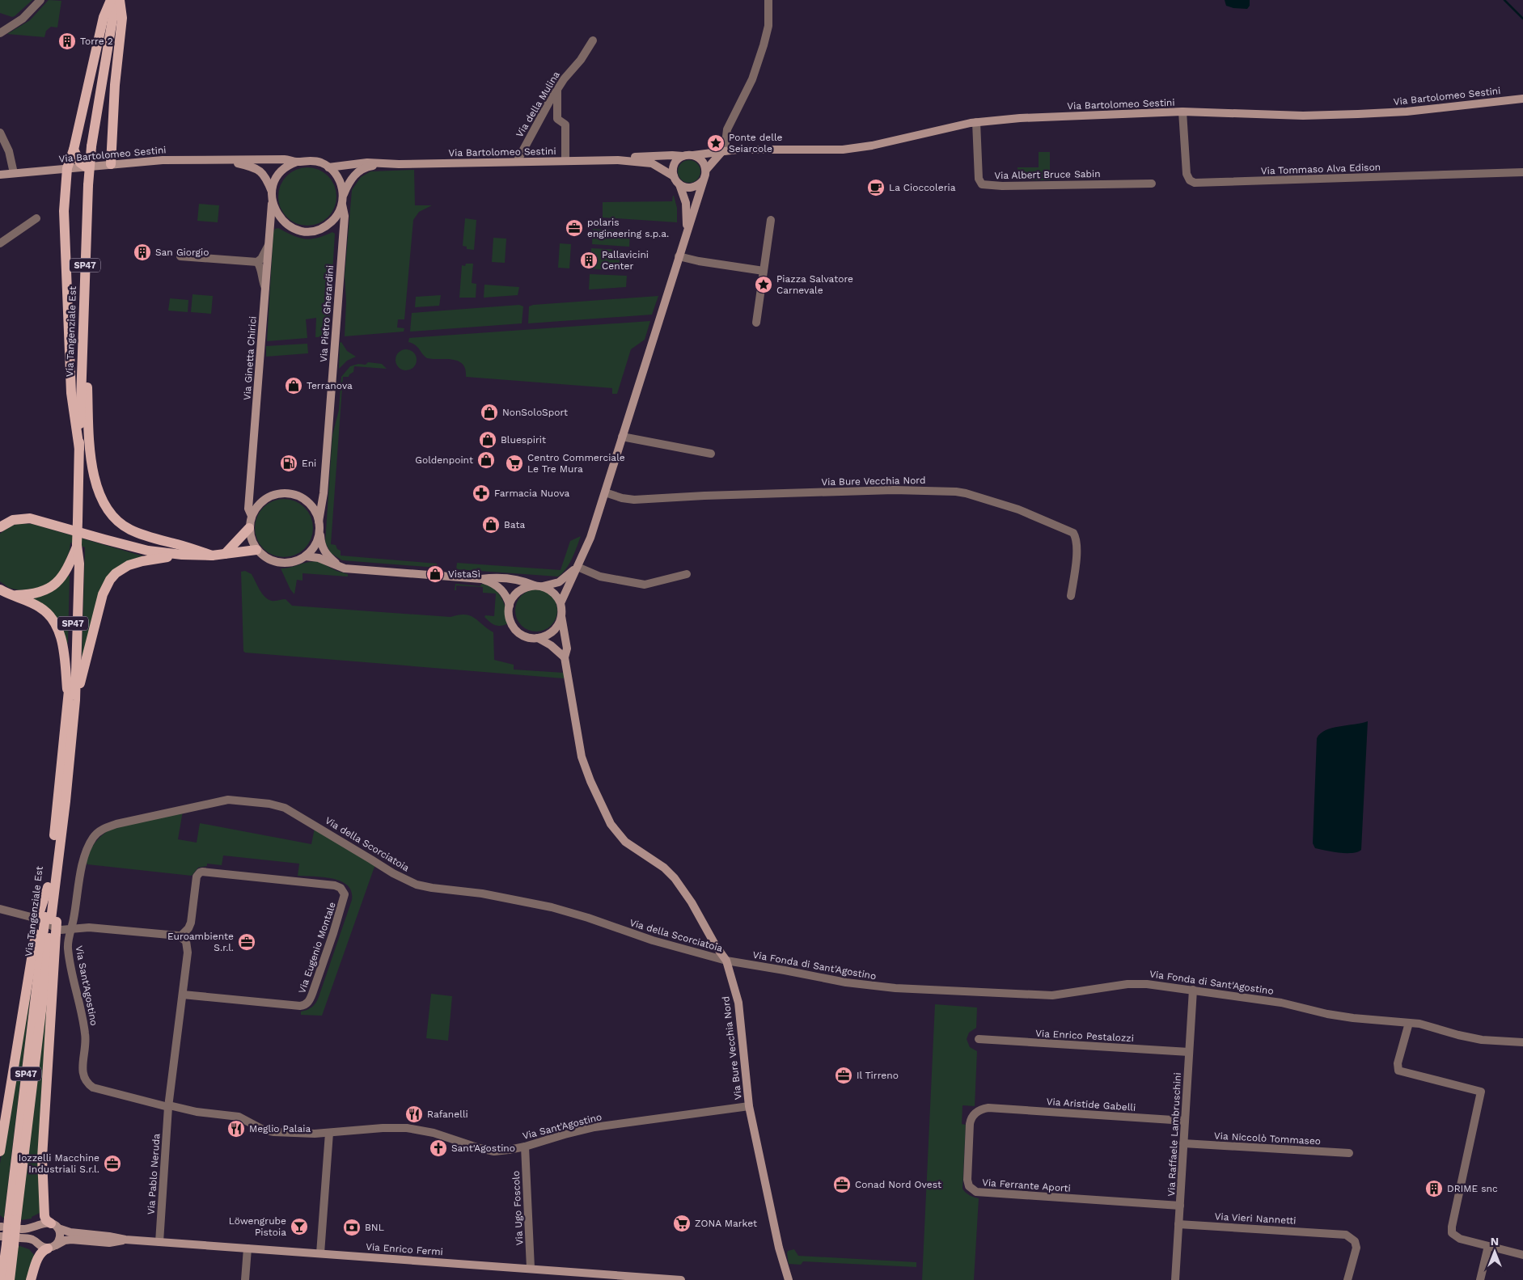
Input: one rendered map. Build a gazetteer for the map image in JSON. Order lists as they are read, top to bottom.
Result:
{
  "streets": {
    "main road": [
      "Via Bartolomeo Sestini",
      "SP47",
      "Via Pietro Gherardini",
      "Via Tangenziale Est",
      "Via Ginetta Chirici",
      "Via Bure Vecchia Nord",
      "Via Enrico Fermi"
    ],
    "street": [
      "Via della Mulina",
      "Via Tommaso Alva Edison",
      "Via Albert Bruce Sabin",
      "Via della Scorciatoia",
      "Via Eugenio Montale",
      "Via Fonda di Sant'Agostino",
      "Via Sant'Agostino",
      "Via Enrico Pestalozzi",
      "Via Aristide Gabelli",
      "Via Raffaele Lambruschini",
      "Via Niccolò Tommaseo",
      "Via Pablo Neruda",
      "Via Ferrante Aporti",
      "Via Ugo Foscolo",
      "Via Vieri Nannetti"
    ]
  },
  "crossings": [
    ["Via Bartolomeo Sestini", "Via della Mulina"],
    ["Via Bartolomeo Sestini", "Via Tommaso Alva Edison"],
    ["Via Bartolomeo Sestini", "Via Albert Bruce Sabin"],
    ["Via Pietro Gherardini", "Via Ginetta Chirici"],
    ["Via Tangenziale Est", "Via Enrico Fermi"],
    ["Via Bure Vecchia Nord", "Via della Scorciatoia"],
    ["Via Bure Vecchia Nord", "Via Fonda di Sant'Agostino"],
    ["Via Bure Vecchia Nord", "Via Sant'Agostino"],
    ["Via della Scorciatoia", "Via Fonda di Sant'Agostino"],
    ["Via della Scorciatoia", "Via Sant'Agostino"],
    ["Via Fonda di Sant'Agostino", "Via Raffaele Lambruschini"],
    ["Via Sant'Agostino", "Via Pablo Neruda"],
    ["Via Sant'Agostino", "Via Ugo Foscolo"],
    ["Via Enrico Pestalozzi", "Via Raffaele Lambruschini"],
    ["Via Aristide Gabelli", "Via Raffaele Lambruschini"],
    ["Via Aristide Gabelli", "Via Ferrante Aporti"],
    ["Via Raffaele Lambruschini", "Via Niccolò Tommaseo"],
    ["Via Raffaele Lambruschini", "Via Ferrante Aporti"],
    ["Via Raffaele Lambruschini", "Via Vieri Nannetti"],
    ["Via Pablo Neruda", "Via Enrico Fermi"],
    ["Via Ugo Foscolo", "Via Enrico Fermi"]
  ],
  "places": {
    "building": [
      "Torre 2",
      "San Giorgio",
      "Pallavicini Center",
      "DRIME snc"
    ],
    "place": ["Ponte delle Seiarcole", "Piazza Salvatore Carnevale"],
    "cafe": ["La Cioccoleria"],
    "office": [
      "polaris engineering s.p.a.",
      "Euroambiente S.r.l.",
      "Il Tirreno",
      "Iozzelli Macchine Industriali S.r.l.",
      "Conad Nord Ovest"
    ],
    "shop": [
      "Terranova",
      "NonSoloSport",
      "Bluespirit",
      "Goldenpoint",
      "Bata",
      "VistaSì"
    ],
    "fuel station": ["Eni"],
    "supermarket": ["Centro Commerciale Le Tre Mura", "ZONA Market"],
    "pharmacy": ["Farmacia Nuova"],
    "restaurant": ["Rafanelli", "Meglio Palaia"],
    "church": ["Sant'Agostino"],
    "bar": ["Löwengrube Pistoia"],
    "bank": ["BNL"]
  },
  "north": "top"
}
